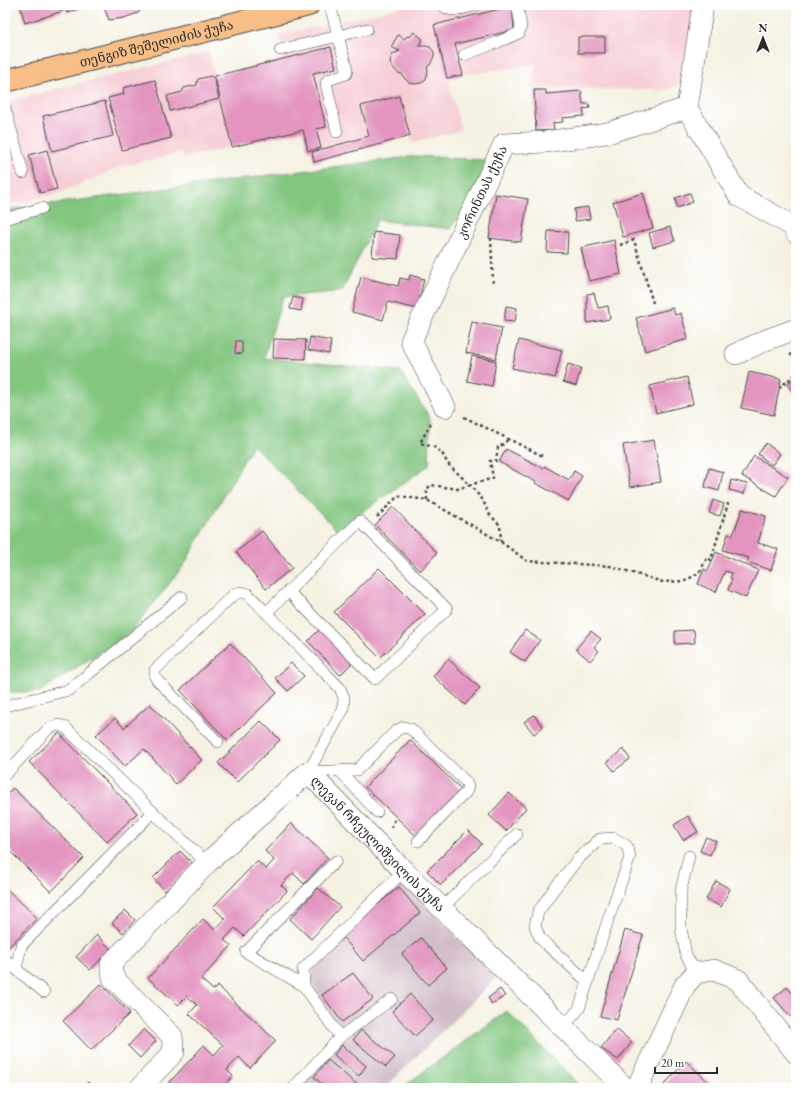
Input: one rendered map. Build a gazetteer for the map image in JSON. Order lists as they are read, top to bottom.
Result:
{
  "streets": {
    "main road": ["თენგიზ შეშელიძის ქუჩა"],
    "street": ["კორინთას ქუჩა", "ლევან რჩეულიშვილის ქუჩა"]
  },
  "scale_bar": "20 m",
  "north": "top"
}
